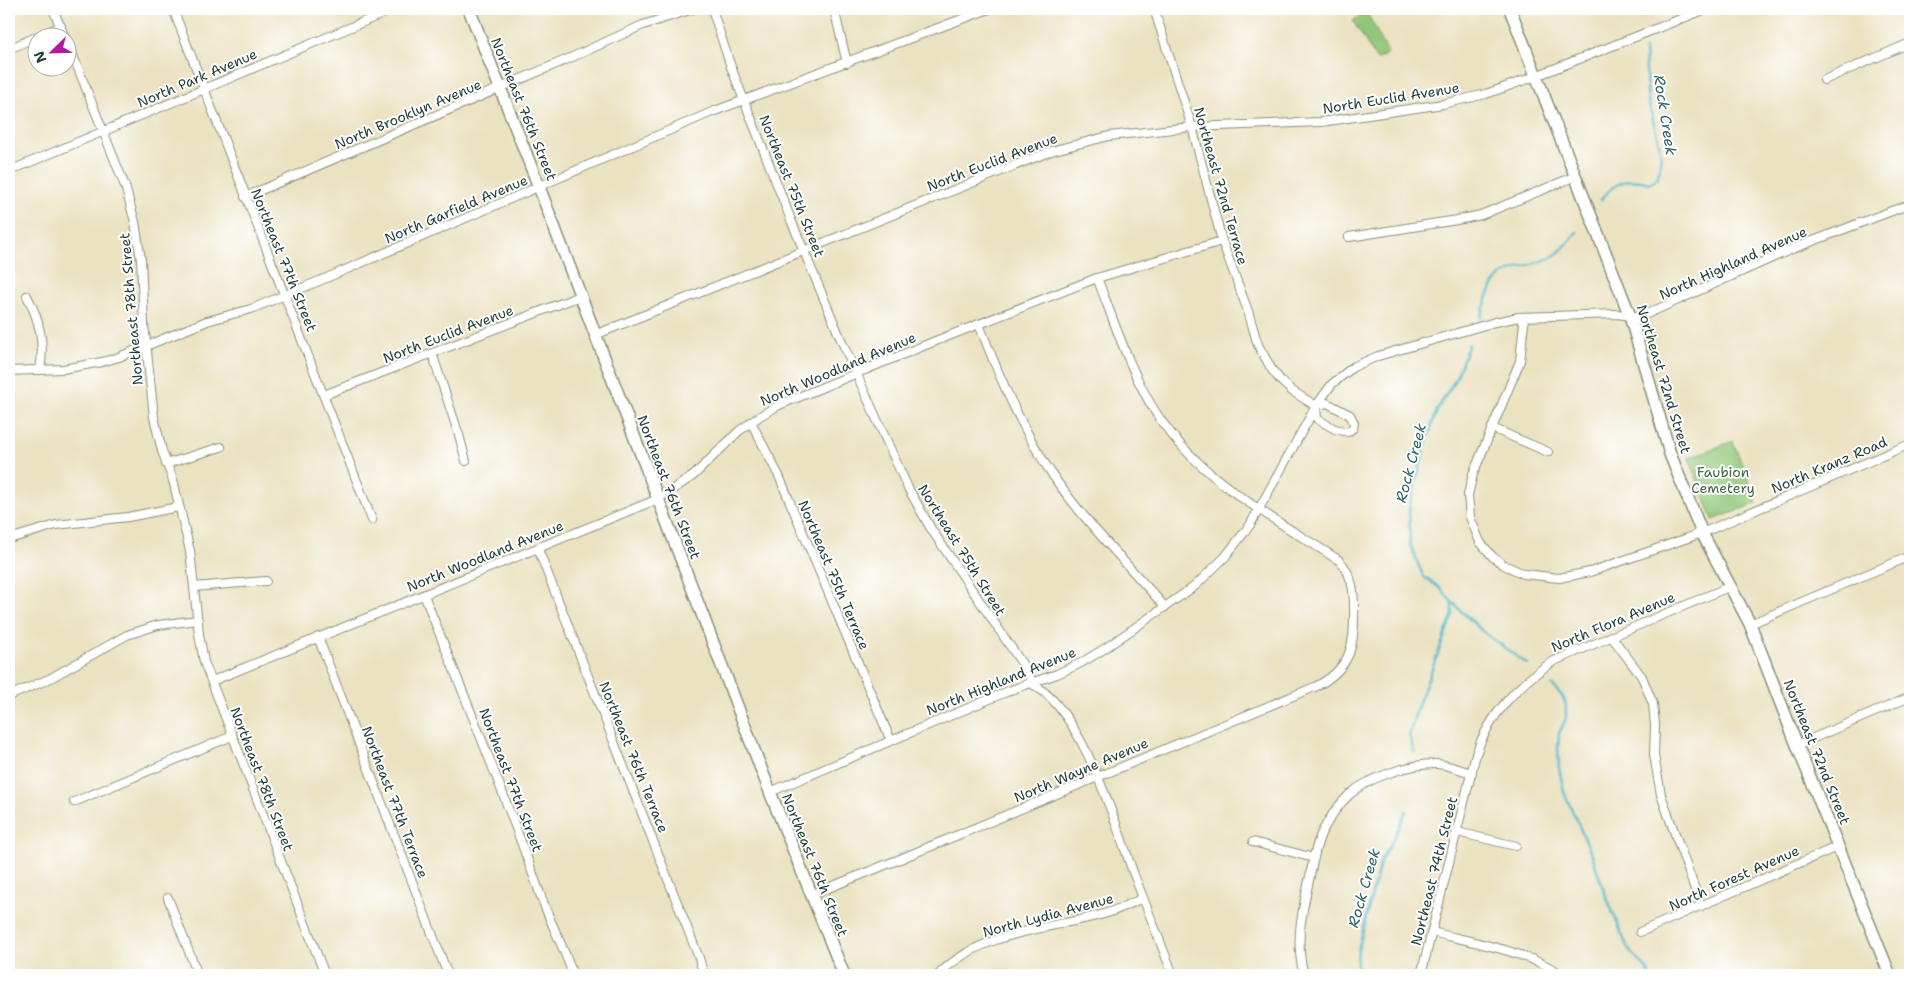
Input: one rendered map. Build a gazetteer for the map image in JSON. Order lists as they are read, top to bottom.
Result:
{
  "streets": {
    "main road": ["Northeast 76th Street", "Northeast 72nd Street"],
    "street": [
      "North Park Avenue",
      "North Euclid Avenue",
      "North Brooklyn Avenue",
      "Northeast 75th Street",
      "Northeast 72nd Terrace",
      "North Garfield Avenue",
      "Northeast 77th Street",
      "North Highland Avenue",
      "Northeast 78th Street",
      "North Woodland Avenue",
      "North Kranz Road",
      "Northeast 75th Terrace",
      "North Flora Avenue",
      "Northeast 76th Terrace",
      "North Wayne Avenue",
      "Northeast 77th Terrace",
      "Northeast 74th Street",
      "North Forest Avenue",
      "North Lydia Avenue"
    ]
  },
  "crossings": [
    ["North Park Avenue", "Northeast 77th Street"],
    ["North Park Avenue", "Northeast 78th Street"],
    ["North Euclid Avenue", "Northeast 76th Street"],
    ["North Euclid Avenue", "Northeast 75th Street"],
    ["North Euclid Avenue", "Northeast 72nd Terrace"],
    ["North Euclid Avenue", "Northeast 77th Street"],
    ["North Euclid Avenue", "Northeast 72nd Street"],
    ["Northeast 76th Street", "North Brooklyn Avenue"],
    ["Northeast 76th Street", "North Garfield Avenue"],
    ["Northeast 76th Street", "North Highland Avenue"],
    ["Northeast 76th Street", "North Woodland Avenue"],
    ["Northeast 76th Street", "North Wayne Avenue"],
    ["North Brooklyn Avenue", "Northeast 77th Street"],
    ["Northeast 75th Street", "North Garfield Avenue"],
    ["Northeast 75th Street", "North Highland Avenue"],
    ["Northeast 75th Street", "North Woodland Avenue"],
    ["Northeast 75th Street", "North Wayne Avenue"],
    ["Northeast 75th Street", "North Lydia Avenue"],
    ["Northeast 72nd Terrace", "North Highland Avenue"],
    ["Northeast 72nd Terrace", "North Woodland Avenue"],
    ["North Garfield Avenue", "Northeast 77th Street"],
    ["North Garfield Avenue", "Northeast 78th Street"],
    ["Northeast 77th Street", "North Woodland Avenue"],
    ["North Highland Avenue", "Northeast 72nd Street"],
    ["North Highland Avenue", "North Kranz Road"],
    ["North Highland Avenue", "Northeast 75th Terrace"],
    ["North Highland Avenue", "North Wayne Avenue"],
    ["Northeast 78th Street", "North Woodland Avenue"],
    ["North Woodland Avenue", "Northeast 75th Terrace"],
    ["North Woodland Avenue", "Northeast 76th Terrace"],
    ["North Woodland Avenue", "North Wayne Avenue"],
    ["North Woodland Avenue", "Northeast 77th Terrace"],
    ["Northeast 72nd Street", "North Kranz Road"],
    ["Northeast 72nd Street", "North Flora Avenue"],
    ["Northeast 72nd Street", "North Forest Avenue"],
    ["North Flora Avenue", "Northeast 74th Street"]
  ],
  "water": ["Rock Creek"],
  "parks": ["Faubion Cemetery"],
  "north": "bottom left"
}
